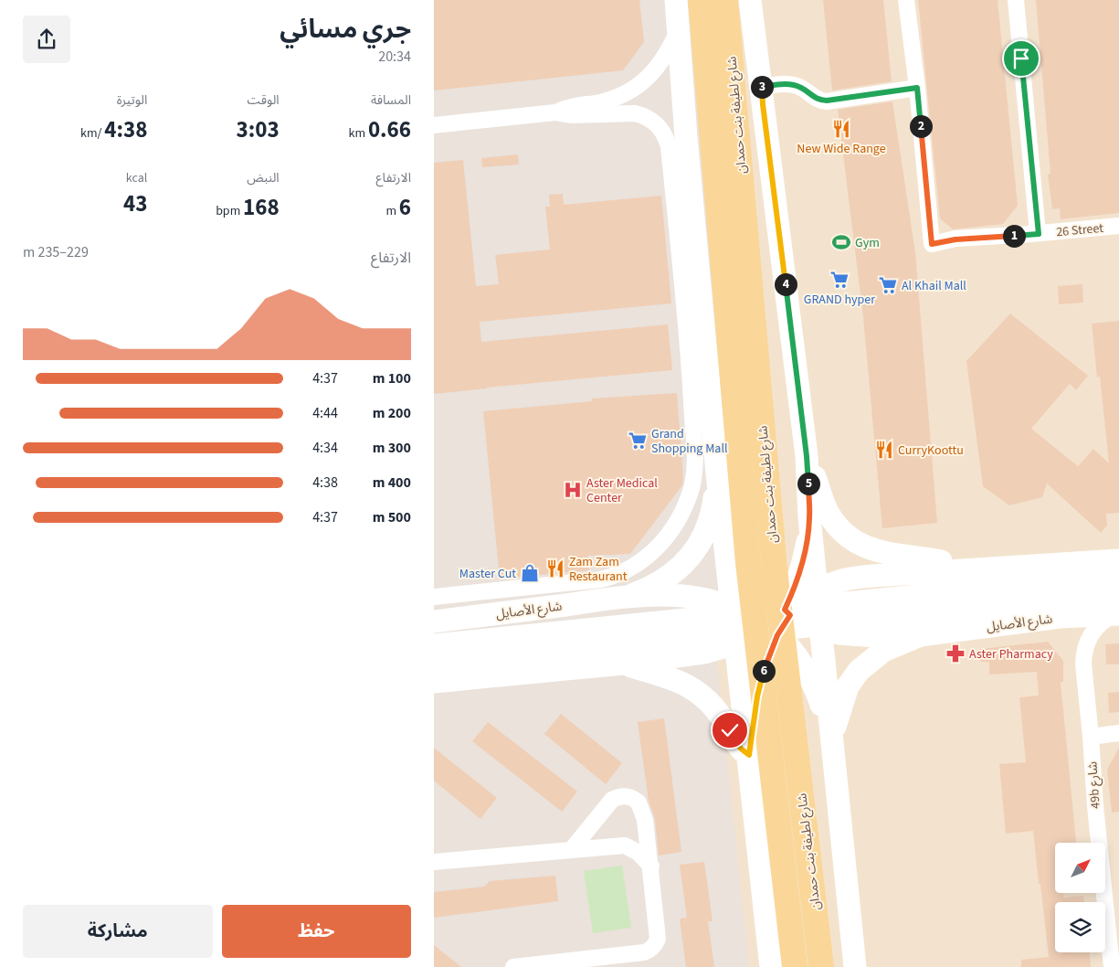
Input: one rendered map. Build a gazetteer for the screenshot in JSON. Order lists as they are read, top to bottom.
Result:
{
  "streets": {
    "main road": ["شارع لطيفة بنت حمدان"],
    "street": ["26 Street", "شارع الأصايل", "49b شارع"]
  },
  "crossings": [
    ["شارع الأصايل", "49b شارع"]
  ],
  "places": {
    "restaurant": ["New Wide Range", "CurryKoottu", "Zam Zam Restaurant"],
    "sports": ["Gym"],
    "supermarket": ["GRAND hyper", "Al Khail Mall", "Grand Shopping Mall"],
    "hospital": ["Aster Medical Center"],
    "shop": ["Master Cut"],
    "pharmacy": ["Aster Pharmacy"]
  },
  "north": "top right",
  "page": {
    "heading": ["جري مسائي", "20:34"],
    "pins": [
      "3",
      "2",
      "1",
      "4",
      "5",
      "6"
    ],
    "stats": [
      ["المسافة", "0.66 km"],
      ["الوقت", "3:03"],
      ["الوتيرة", "4:38 /km"],
      ["الارتفاع", "6 m"],
      ["النبض", "168 bpm"],
      ["kcal", "43"]
    ],
    "chart": ["الارتفاع", "229–235 m"],
    "list": [
      {
        "name": "100 m",
        "note": "4:37"
      },
      {
        "name": "200 m",
        "note": "4:44"
      },
      {
        "name": "300 m",
        "note": "4:34"
      },
      {
        "name": "400 m",
        "note": "4:38"
      },
      {
        "name": "500 m",
        "note": "4:37"
      }
    ],
    "buttons": ["حفظ", "مشاركة"]
  }
}
